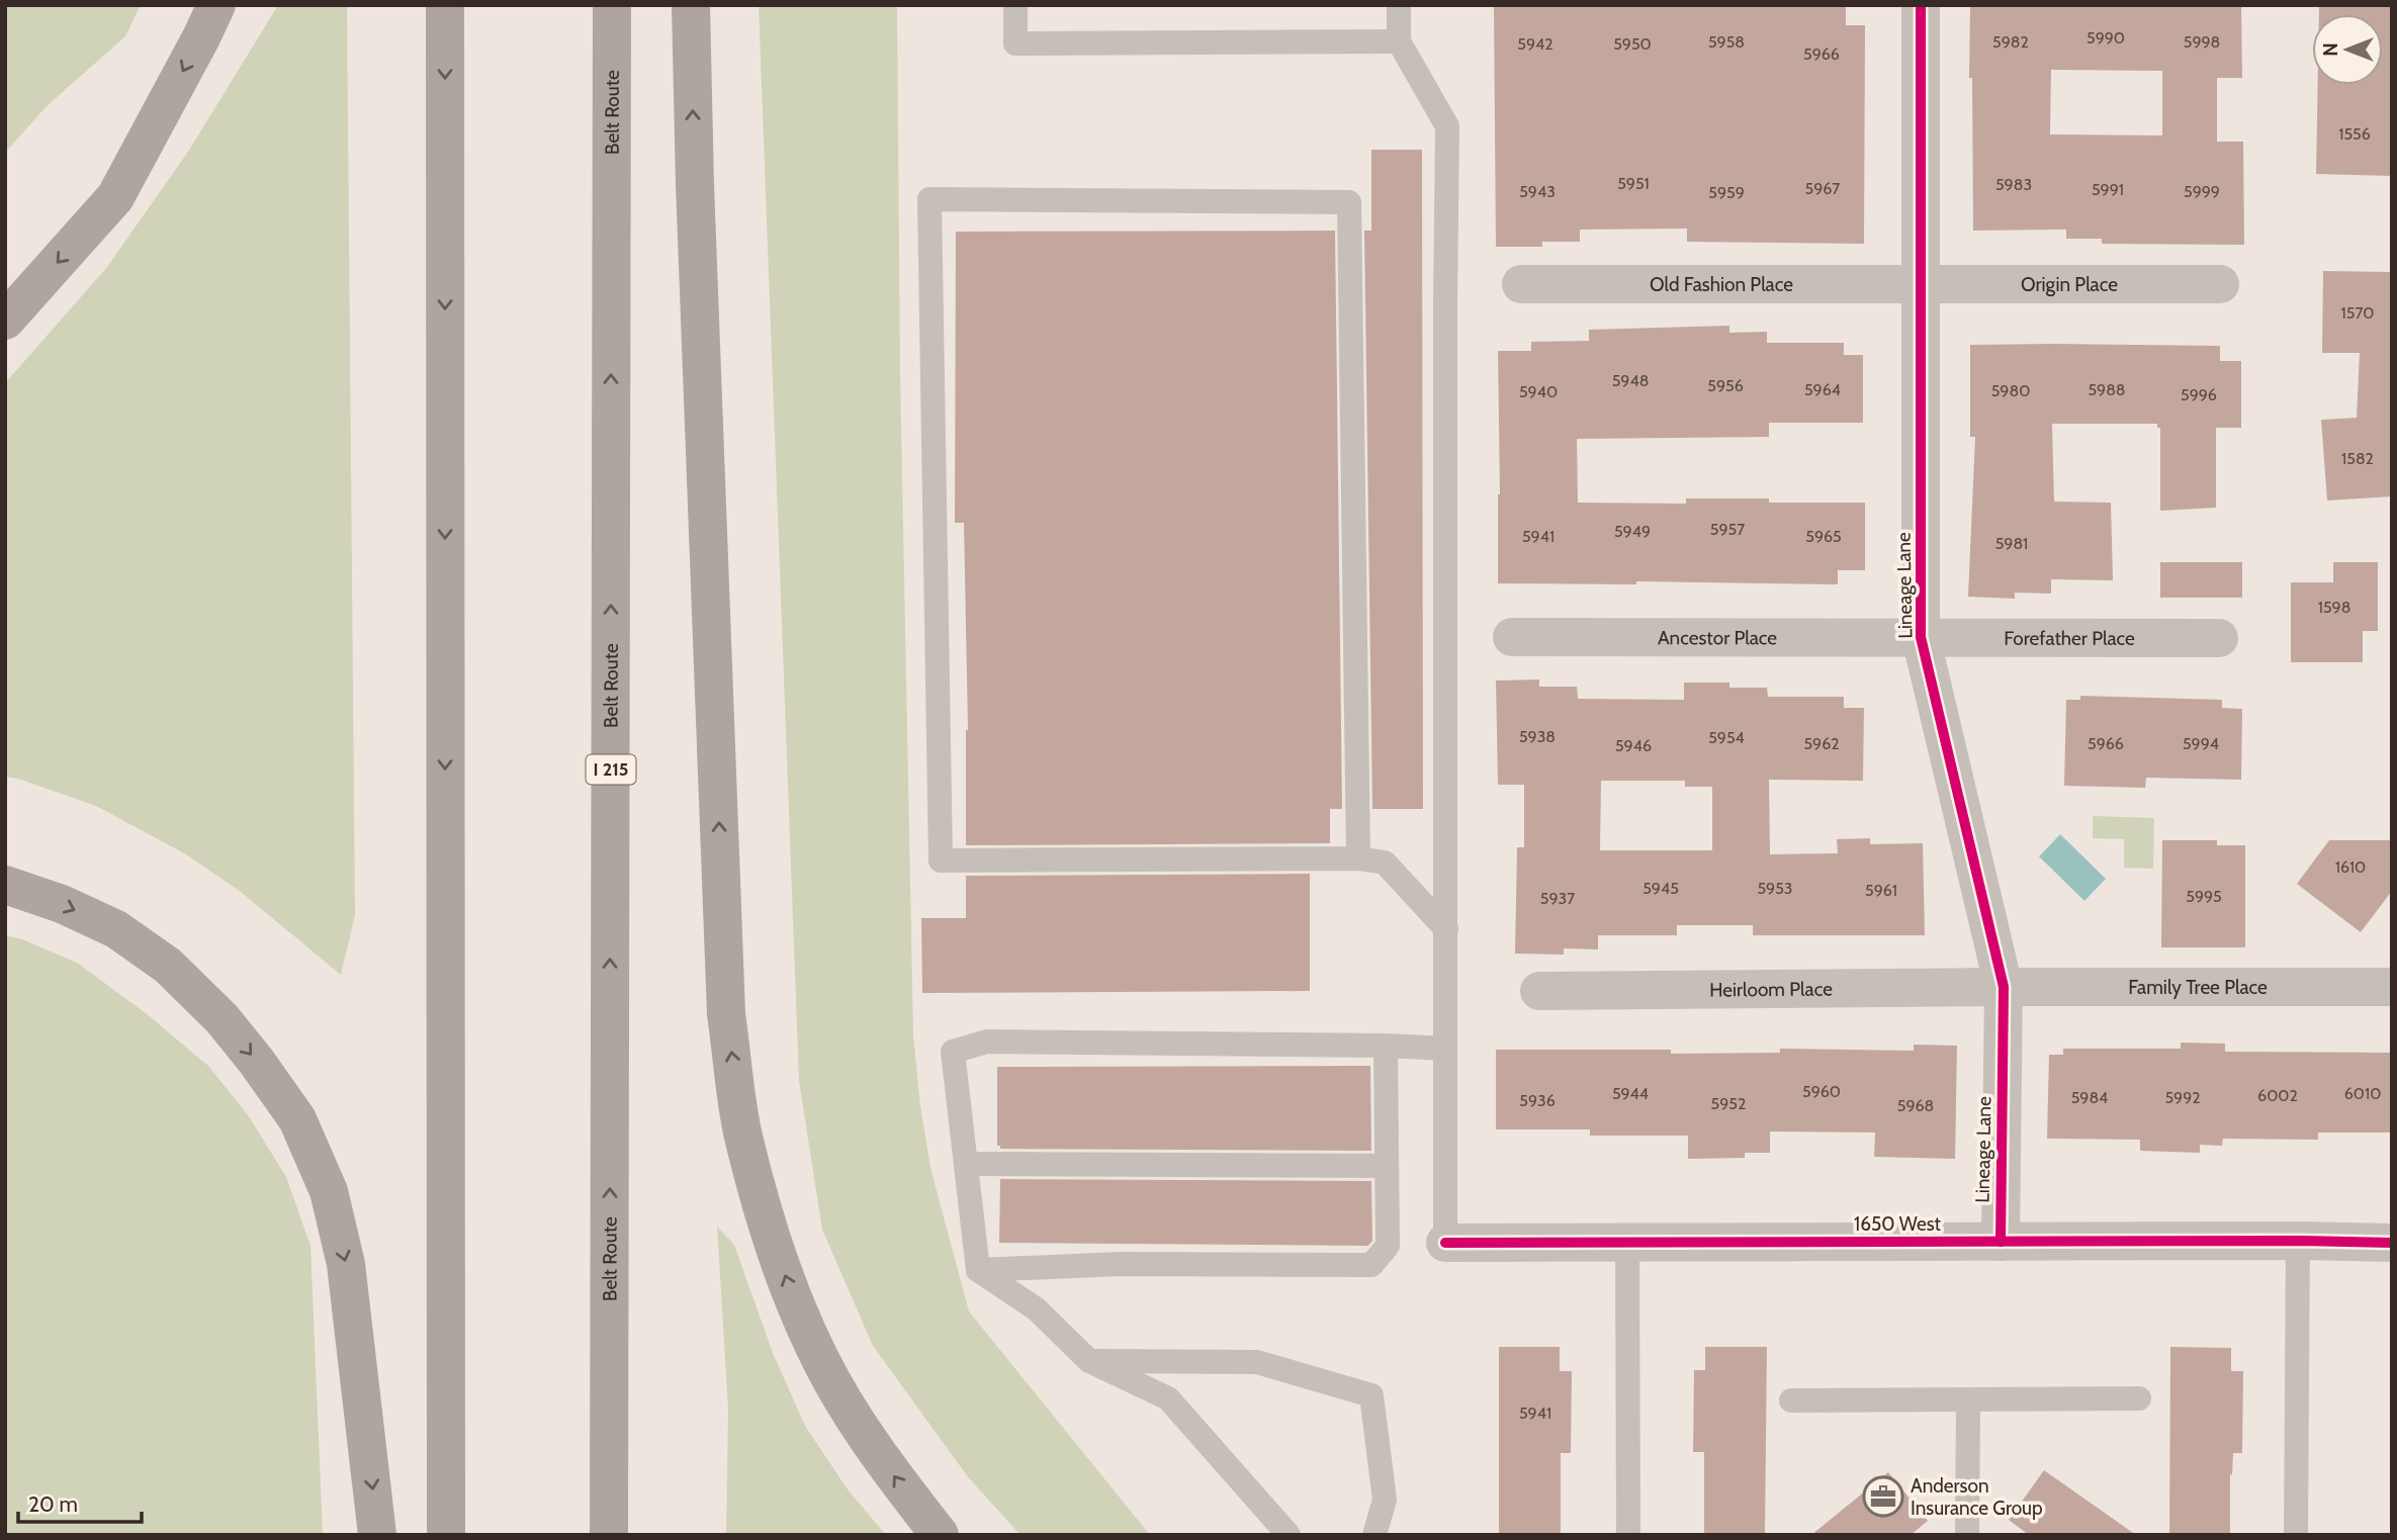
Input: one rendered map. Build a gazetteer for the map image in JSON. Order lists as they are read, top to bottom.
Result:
{
  "streets": {
    "highway": ["Belt Route", "I 215"],
    "street": [
      "Old Fashion Place",
      "Origin Place",
      "Lineage Lane",
      "Ancestor Place",
      "Forefather Place",
      "Family Tree Place",
      "Heirloom Place",
      "1650 West"
    ]
  },
  "crossings": [
    ["Old Fashion Place", "Origin Place"],
    ["Old Fashion Place", "Lineage Lane"],
    ["Origin Place", "Lineage Lane"],
    ["Lineage Lane", "Ancestor Place"],
    ["Lineage Lane", "Forefather Place"],
    ["Lineage Lane", "Family Tree Place"],
    ["Lineage Lane", "Heirloom Place"],
    ["Lineage Lane", "1650 West"],
    ["Ancestor Place", "Forefather Place"],
    ["Family Tree Place", "Heirloom Place"]
  ],
  "places": {
    "office": ["Anderson Insurance Group"]
  },
  "house_numbers": [
    "5990",
    "5958",
    "5982",
    "5998",
    "5942",
    "5950",
    "5966",
    "1556",
    "5951",
    "5983",
    "5967",
    "5991",
    "5943",
    "5999",
    "5959",
    "1570",
    "5948",
    "5956",
    "5964",
    "5988",
    "5980",
    "5940",
    "5996",
    "1582",
    "5957",
    "5949",
    "5941",
    "5965",
    "5981",
    "1598",
    "5938",
    "5954",
    "5962",
    "5966",
    "5994",
    "5946",
    "1610",
    "5945",
    "5953",
    "5961",
    "5995",
    "5937",
    "5960",
    "5944",
    "6010",
    "6002",
    "5984",
    "5992",
    "5936",
    "5952",
    "5968",
    "5941"
  ],
  "scale_bar": "20 m",
  "north": "left"
}
